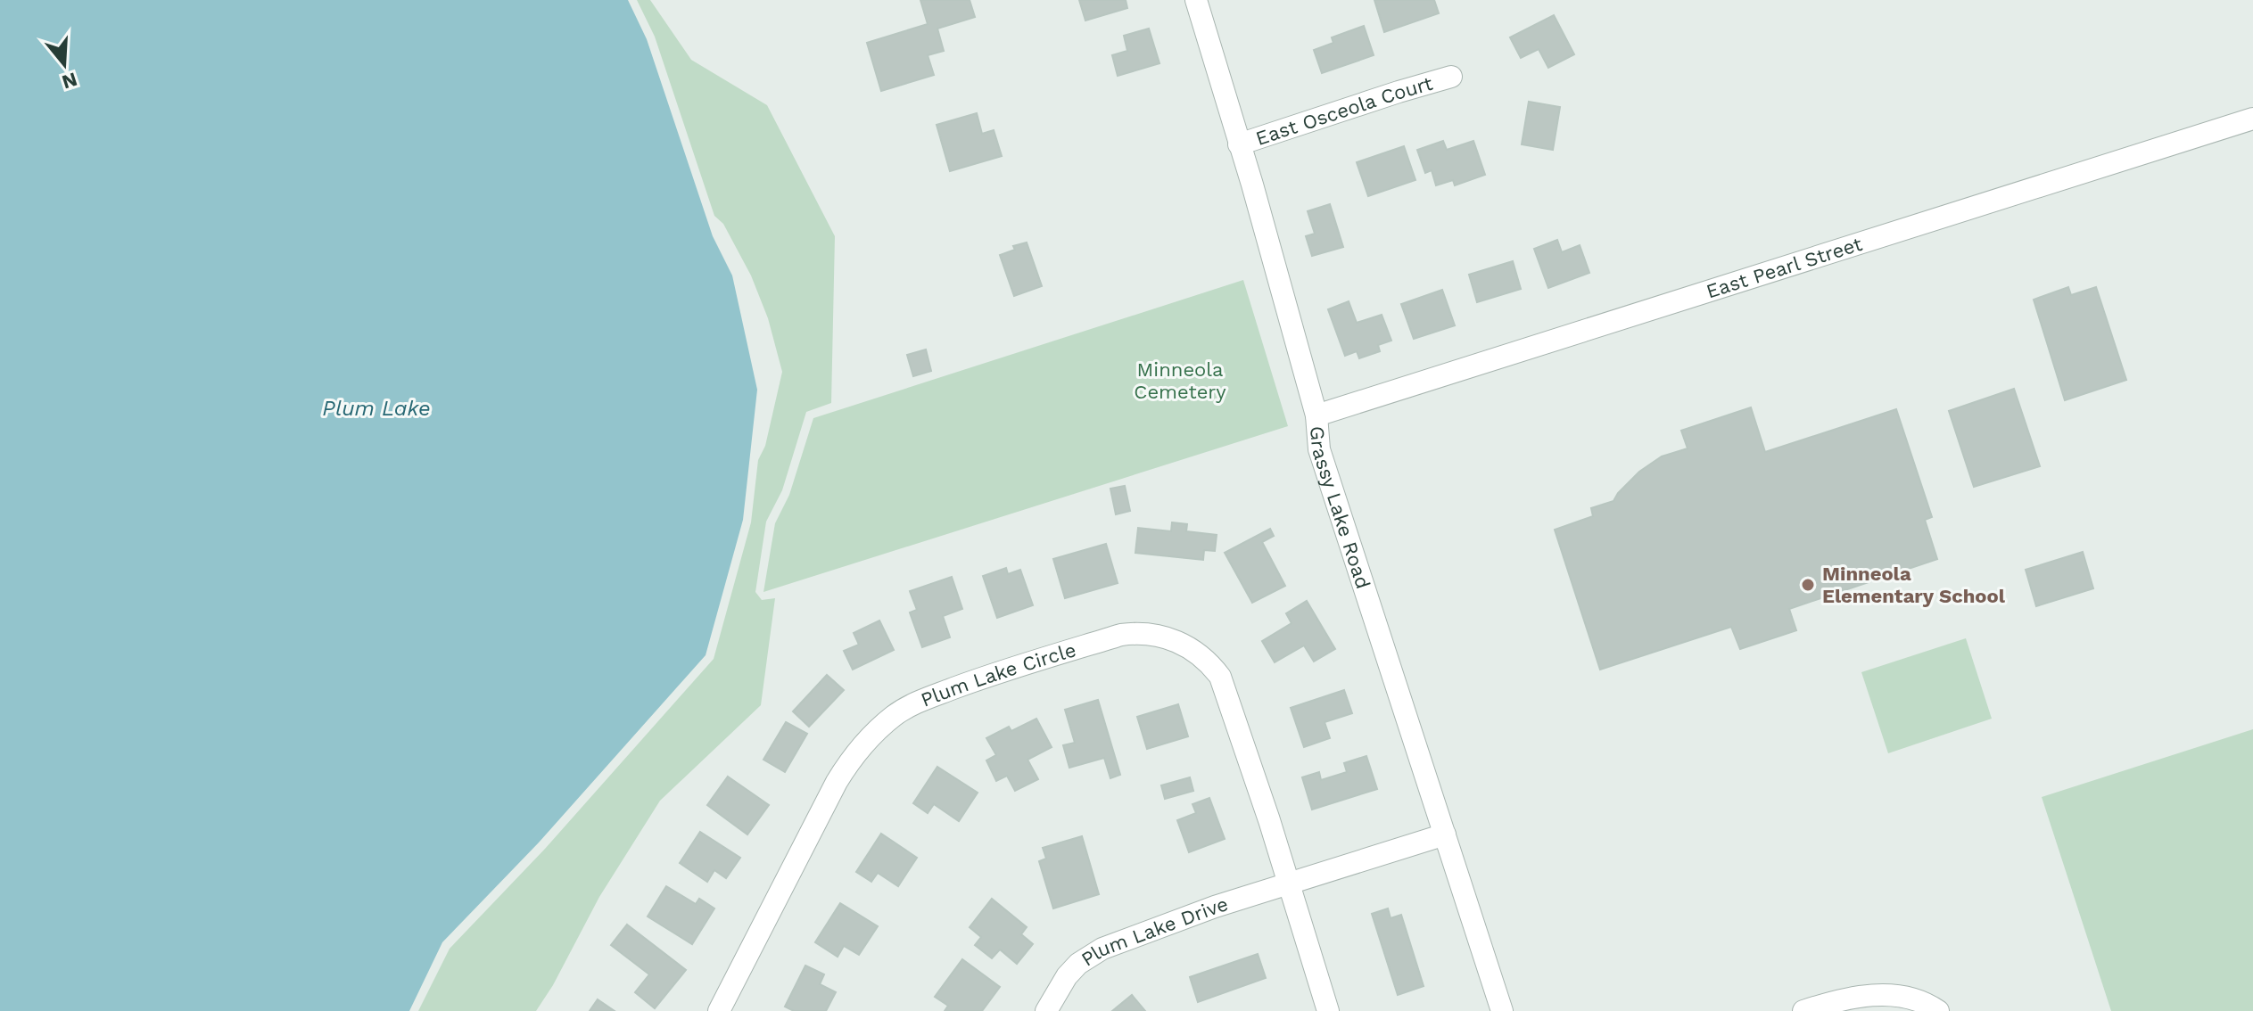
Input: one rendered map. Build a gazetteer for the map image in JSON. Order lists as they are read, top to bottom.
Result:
{
  "streets": {
    "street": [
      "East Osceola Court",
      "East Pearl Street",
      "Grassy Lake Road",
      "Plum Lake Circle",
      "Plum Lake Drive"
    ]
  },
  "crossings": [
    ["East Osceola Court", "Grassy Lake Road"],
    ["East Pearl Street", "Grassy Lake Road"],
    ["Plum Lake Circle", "Plum Lake Drive"]
  ],
  "water": ["Plum Lake"],
  "parks": ["Minneola Cemetery"],
  "places": ["Minneola Elementary School"],
  "north": "bottom"
}
